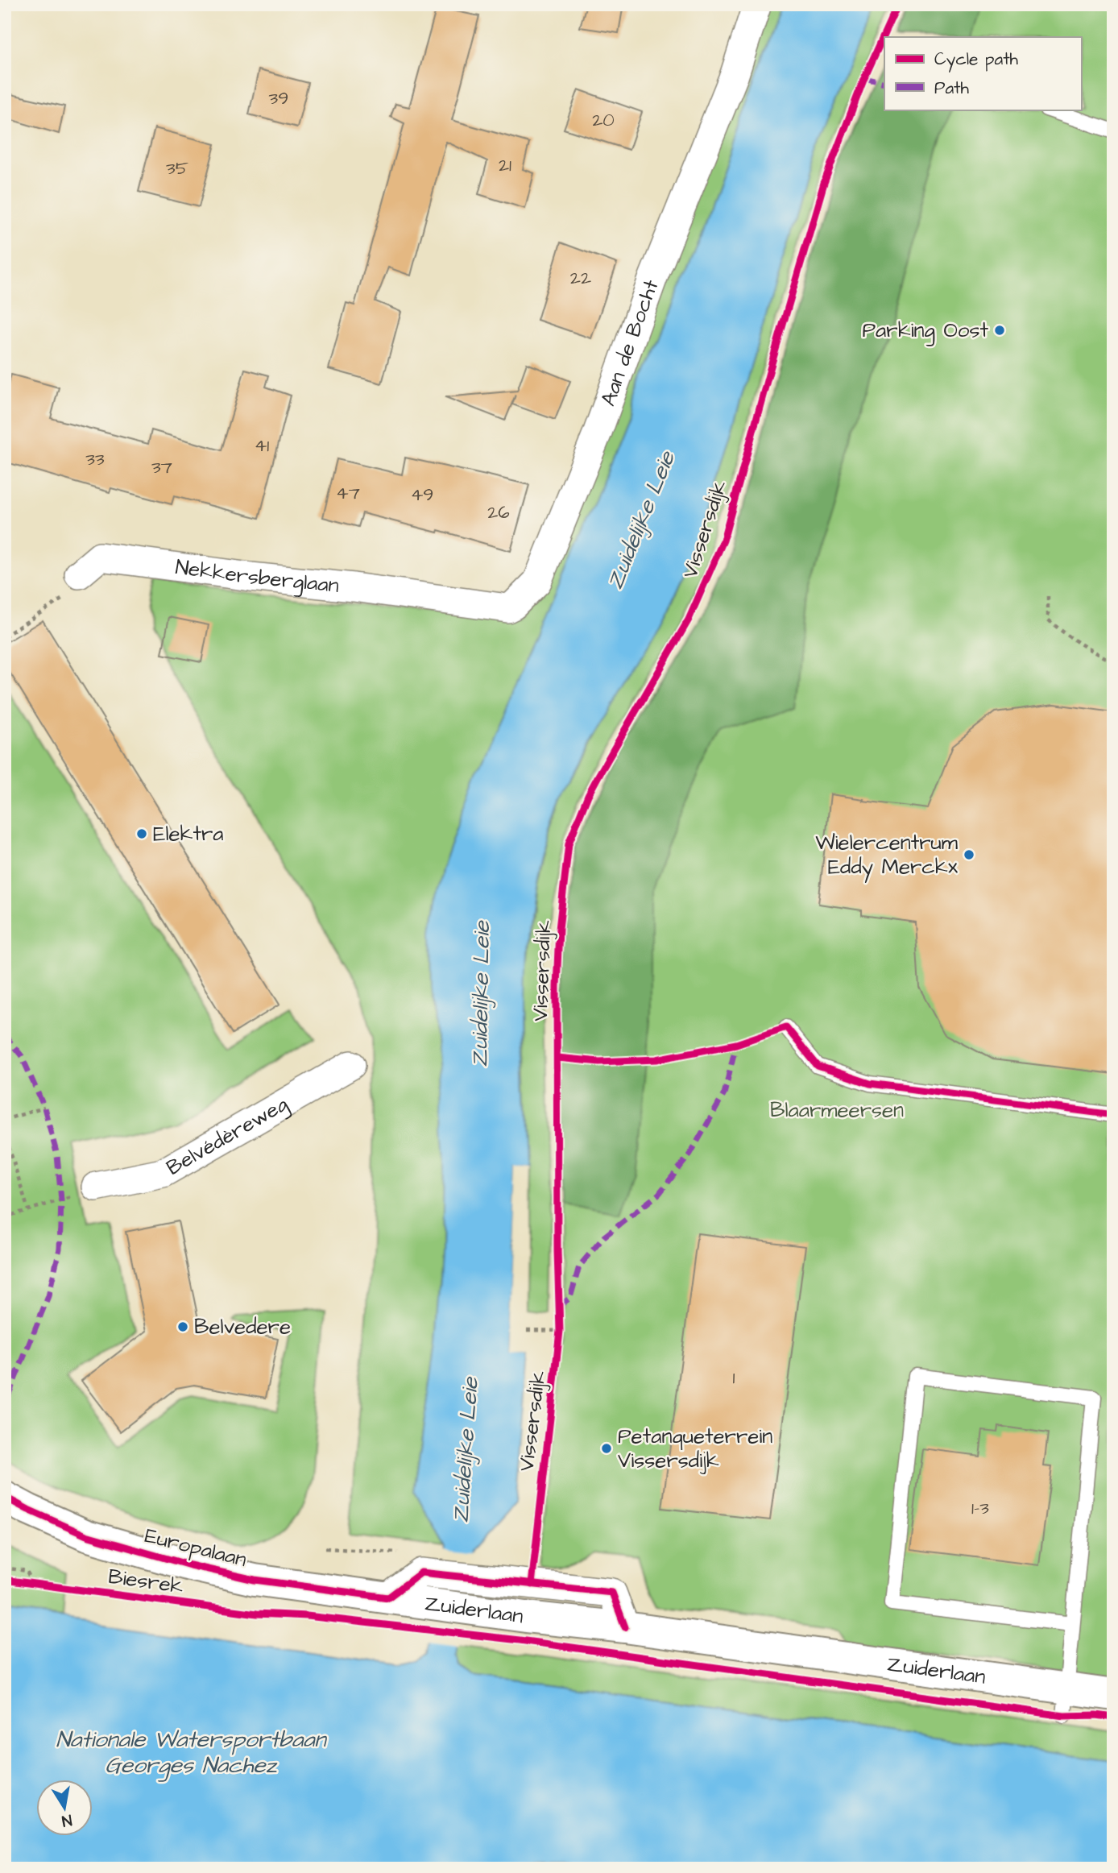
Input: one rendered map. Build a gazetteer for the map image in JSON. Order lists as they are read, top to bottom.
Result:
{
  "streets": {
    "street": [
      "Aan de Bocht",
      "Nekkersberglaan",
      "Belvédèreweg",
      "Europalaan",
      "Zuiderlaan"
    ],
    "cycle path": ["Vissersdijk", "Biesrek"]
  },
  "crossings": [
    ["Aan de Bocht", "Nekkersberglaan"],
    ["Europalaan", "Zuiderlaan"]
  ],
  "water": ["Zuidelijke Leie", "Nationale Watersportbaan Georges Nachez"],
  "parks": ["Blaarmeersen"],
  "places": [
    "Parking Oost",
    "Elektra",
    "Wielercentrum Eddy Merckx",
    "Belvedere",
    "Petanqueterrein Vissersdijk"
  ],
  "house_numbers": [
    "39",
    "20",
    "21",
    "35",
    "22",
    "41",
    "33",
    "37",
    "47",
    "49",
    "26",
    "1",
    "1-3"
  ],
  "legend": ["Cycle path", "Path"],
  "north": "bottom"
}
